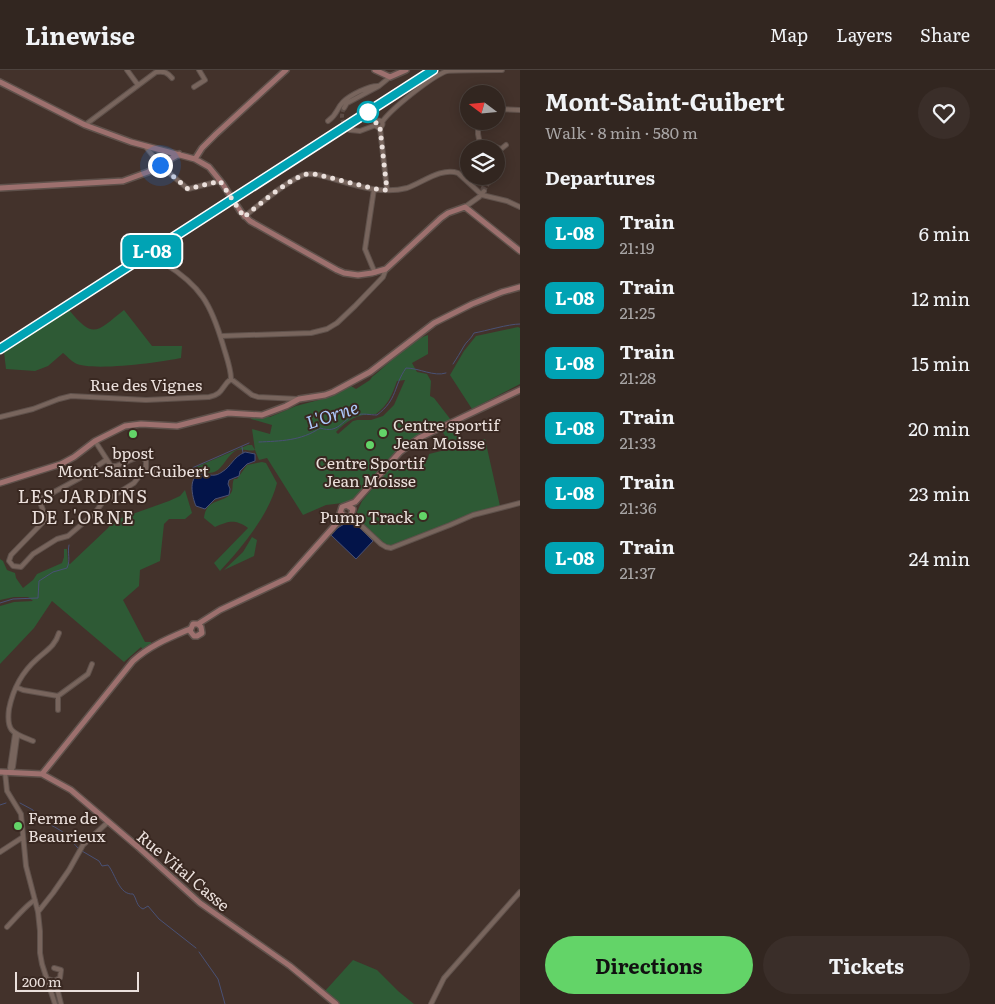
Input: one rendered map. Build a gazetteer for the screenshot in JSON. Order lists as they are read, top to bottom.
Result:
{
  "streets": {
    "street": ["Rue des Vignes", "Rue Vital Casse"]
  },
  "districts": ["LES JARDINS DE L'ORNE"],
  "water": ["L'Orne"],
  "places": [
    "Centre sportif Jean Moisse",
    "bpost Mont-Saint-Guibert",
    "Centre Sportif Jean Moisse",
    "Pump Track",
    "Ferme de Beaurieux"
  ],
  "scale_bar": "200 m",
  "north": "left",
  "page": {
    "header": "Linewise",
    "nav": ["Map", "Layers", "Share"],
    "on_map": "L-08",
    "heading": [
      ["Mont-Saint-Guibert", "Walk · 8 min · 580 m"],
      "Departures"
    ],
    "list": [
      {
        "mark": "L-08",
        "name": "Train",
        "note": "21:19",
        "value": "6 min"
      },
      {
        "mark": "L-08",
        "name": "Train",
        "note": "21:25",
        "value": "12 min"
      },
      {
        "mark": "L-08",
        "name": "Train",
        "note": "21:28",
        "value": "15 min"
      },
      {
        "mark": "L-08",
        "name": "Train",
        "note": "21:33",
        "value": "20 min"
      },
      {
        "mark": "L-08",
        "name": "Train",
        "note": "21:36",
        "value": "23 min"
      },
      {
        "mark": "L-08",
        "name": "Train",
        "note": "21:37",
        "value": "24 min"
      }
    ],
    "buttons": ["Directions", "Tickets"],
    "scale": "200 m"
  }
}
